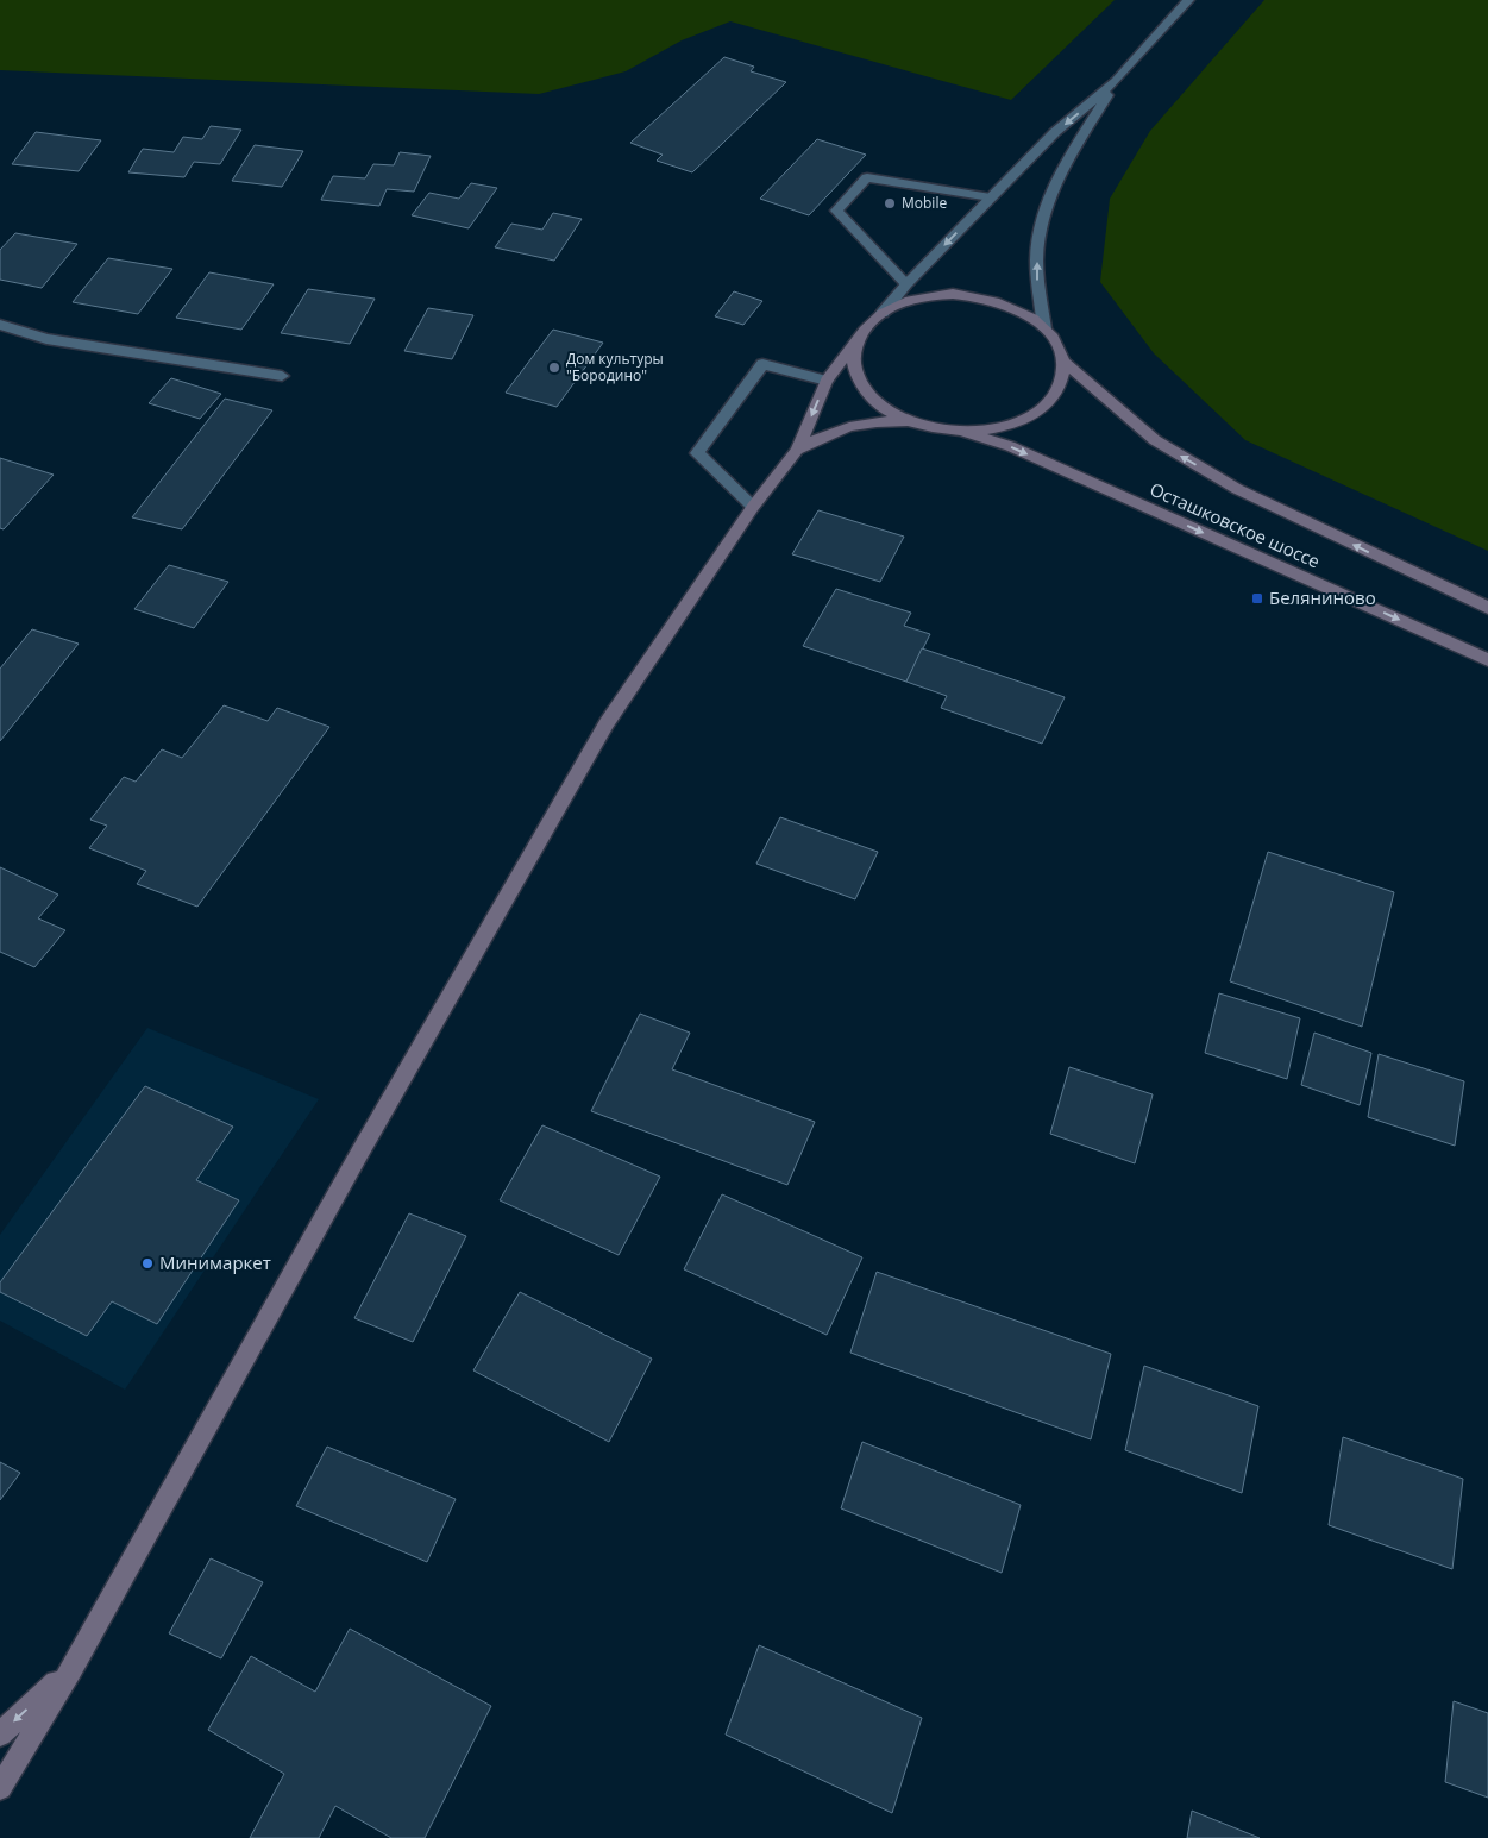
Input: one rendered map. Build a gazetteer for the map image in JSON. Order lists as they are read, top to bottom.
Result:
{
  "streets": {
    "street": ["Осташковское шоссе"]
  },
  "places": {
    "other": ["Mobile", "Дом культуры \"Бородино\"", "Минимаркет"],
    "transit": ["Беляниново"]
  }
}
